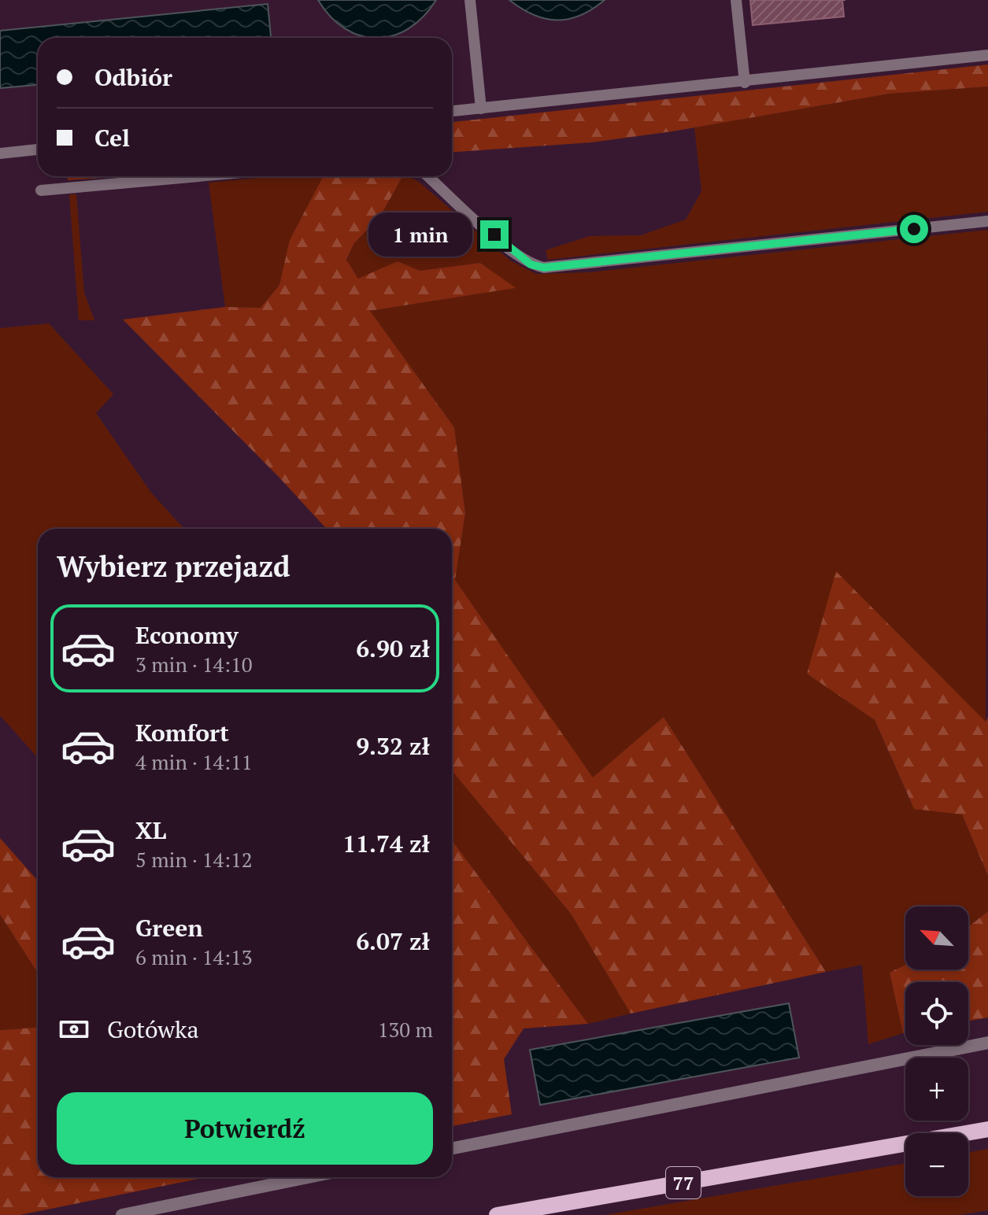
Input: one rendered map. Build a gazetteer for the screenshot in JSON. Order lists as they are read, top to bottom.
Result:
{
  "streets": {
    "main road": ["77"]
  },
  "north": "top left",
  "page": {
    "banner": ["Odbiór", "Cel"],
    "bubble": "1 min",
    "heading": "Wybierz przejazd",
    "list": [
      {
        "name": "Economy",
        "note": "3 min · 14:10",
        "value": "6.90 zł"
      },
      {
        "name": "Komfort",
        "note": "4 min · 14:11",
        "value": "9.32 zł"
      },
      {
        "name": "XL",
        "note": "5 min · 14:12",
        "value": "11.74 zł"
      },
      {
        "name": "Green",
        "note": "6 min · 14:13",
        "value": "6.07 zł"
      }
    ],
    "map_buttons": ["+", "−"],
    "pay": ["Gotówka", "130 m"],
    "buttons": "Potwierdź"
  }
}
